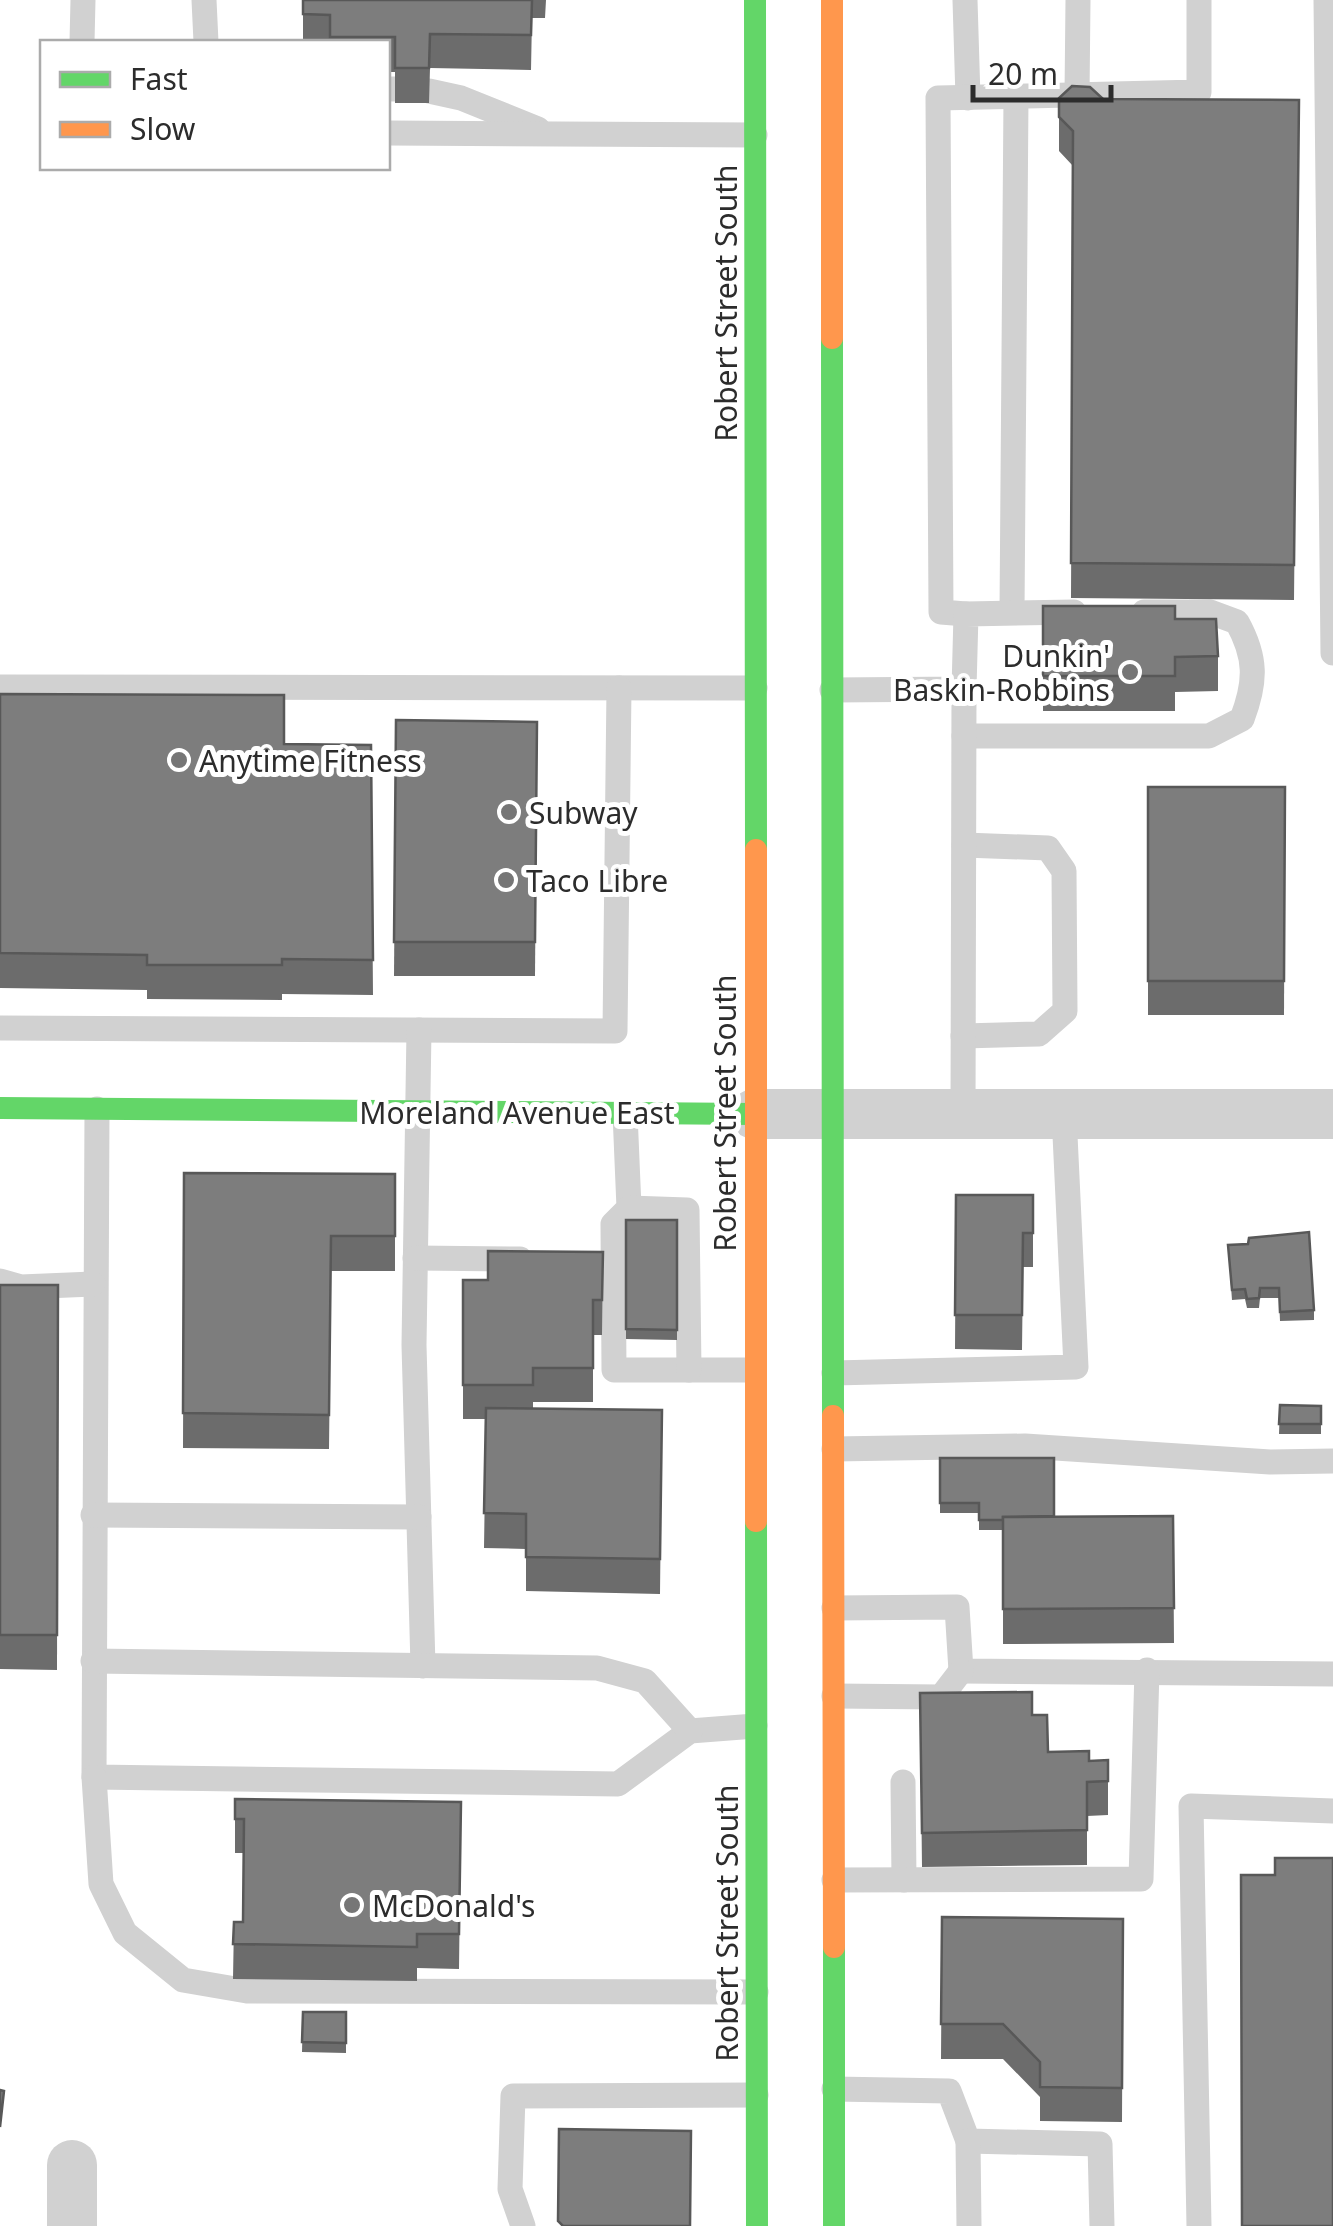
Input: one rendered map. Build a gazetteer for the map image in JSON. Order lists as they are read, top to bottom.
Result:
{
  "streets": {
    "main road": ["Robert Street South", "Moreland Avenue East"]
  },
  "crossings": [
    ["Robert Street South", "Moreland Avenue East"]
  ],
  "places": [
    "Dunkin' Baskin-Robbins",
    "Anytime Fitness",
    "Subway",
    "Taco Libre",
    "McDonald's"
  ],
  "legend": ["Fast", "Slow"],
  "scale_bar": "20 m"
}
